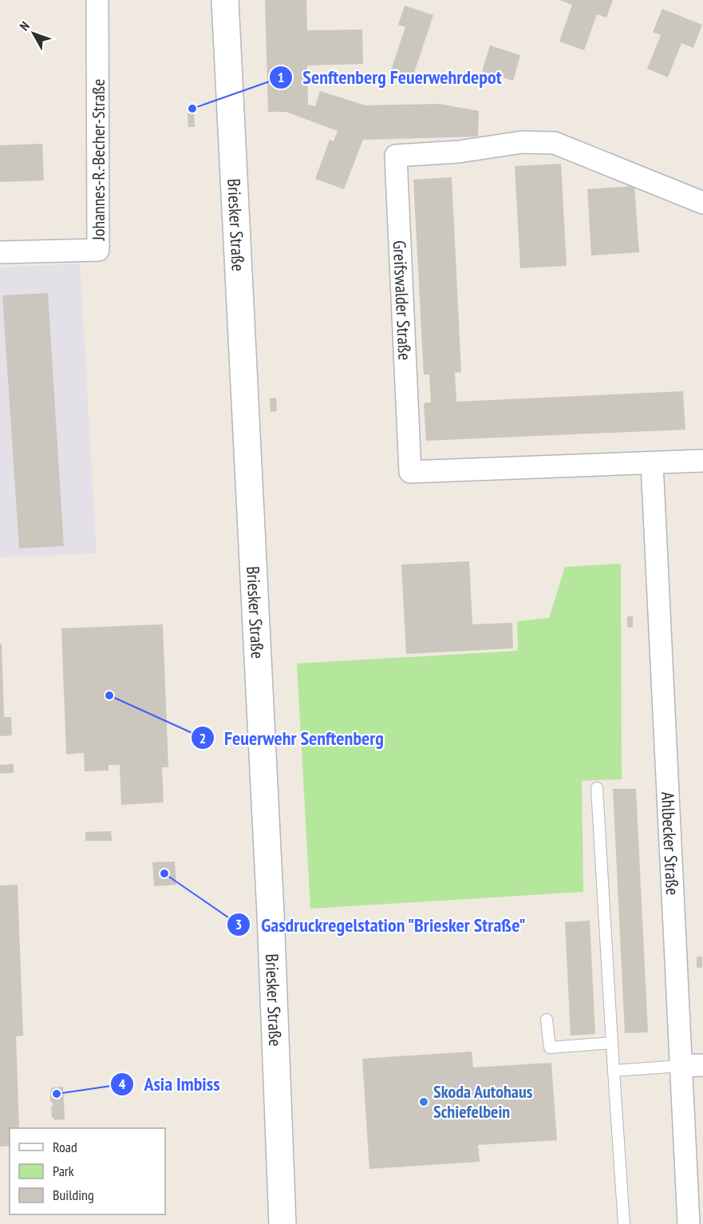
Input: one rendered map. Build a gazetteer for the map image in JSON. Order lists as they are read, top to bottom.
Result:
{
  "streets": {
    "main road": ["Briesker Straße"],
    "street": ["Johannes-R.-Becher-Straße", "Greifswalder Straße", "Ahlbecker Straße"]
  },
  "crossings": [
    ["Greifswalder Straße", "Ahlbecker Straße"]
  ],
  "places": [
    "Senftenberg Feuerwehrdepot",
    "Feuerwehr Senftenberg",
    "Gasdruckregelstation \"Briesker Straße\"",
    "Asia Imbiss",
    "Skoda Autohaus Schiefelbein"
  ],
  "legend": ["Road", "Park", "Building"],
  "north": "top left"
}
